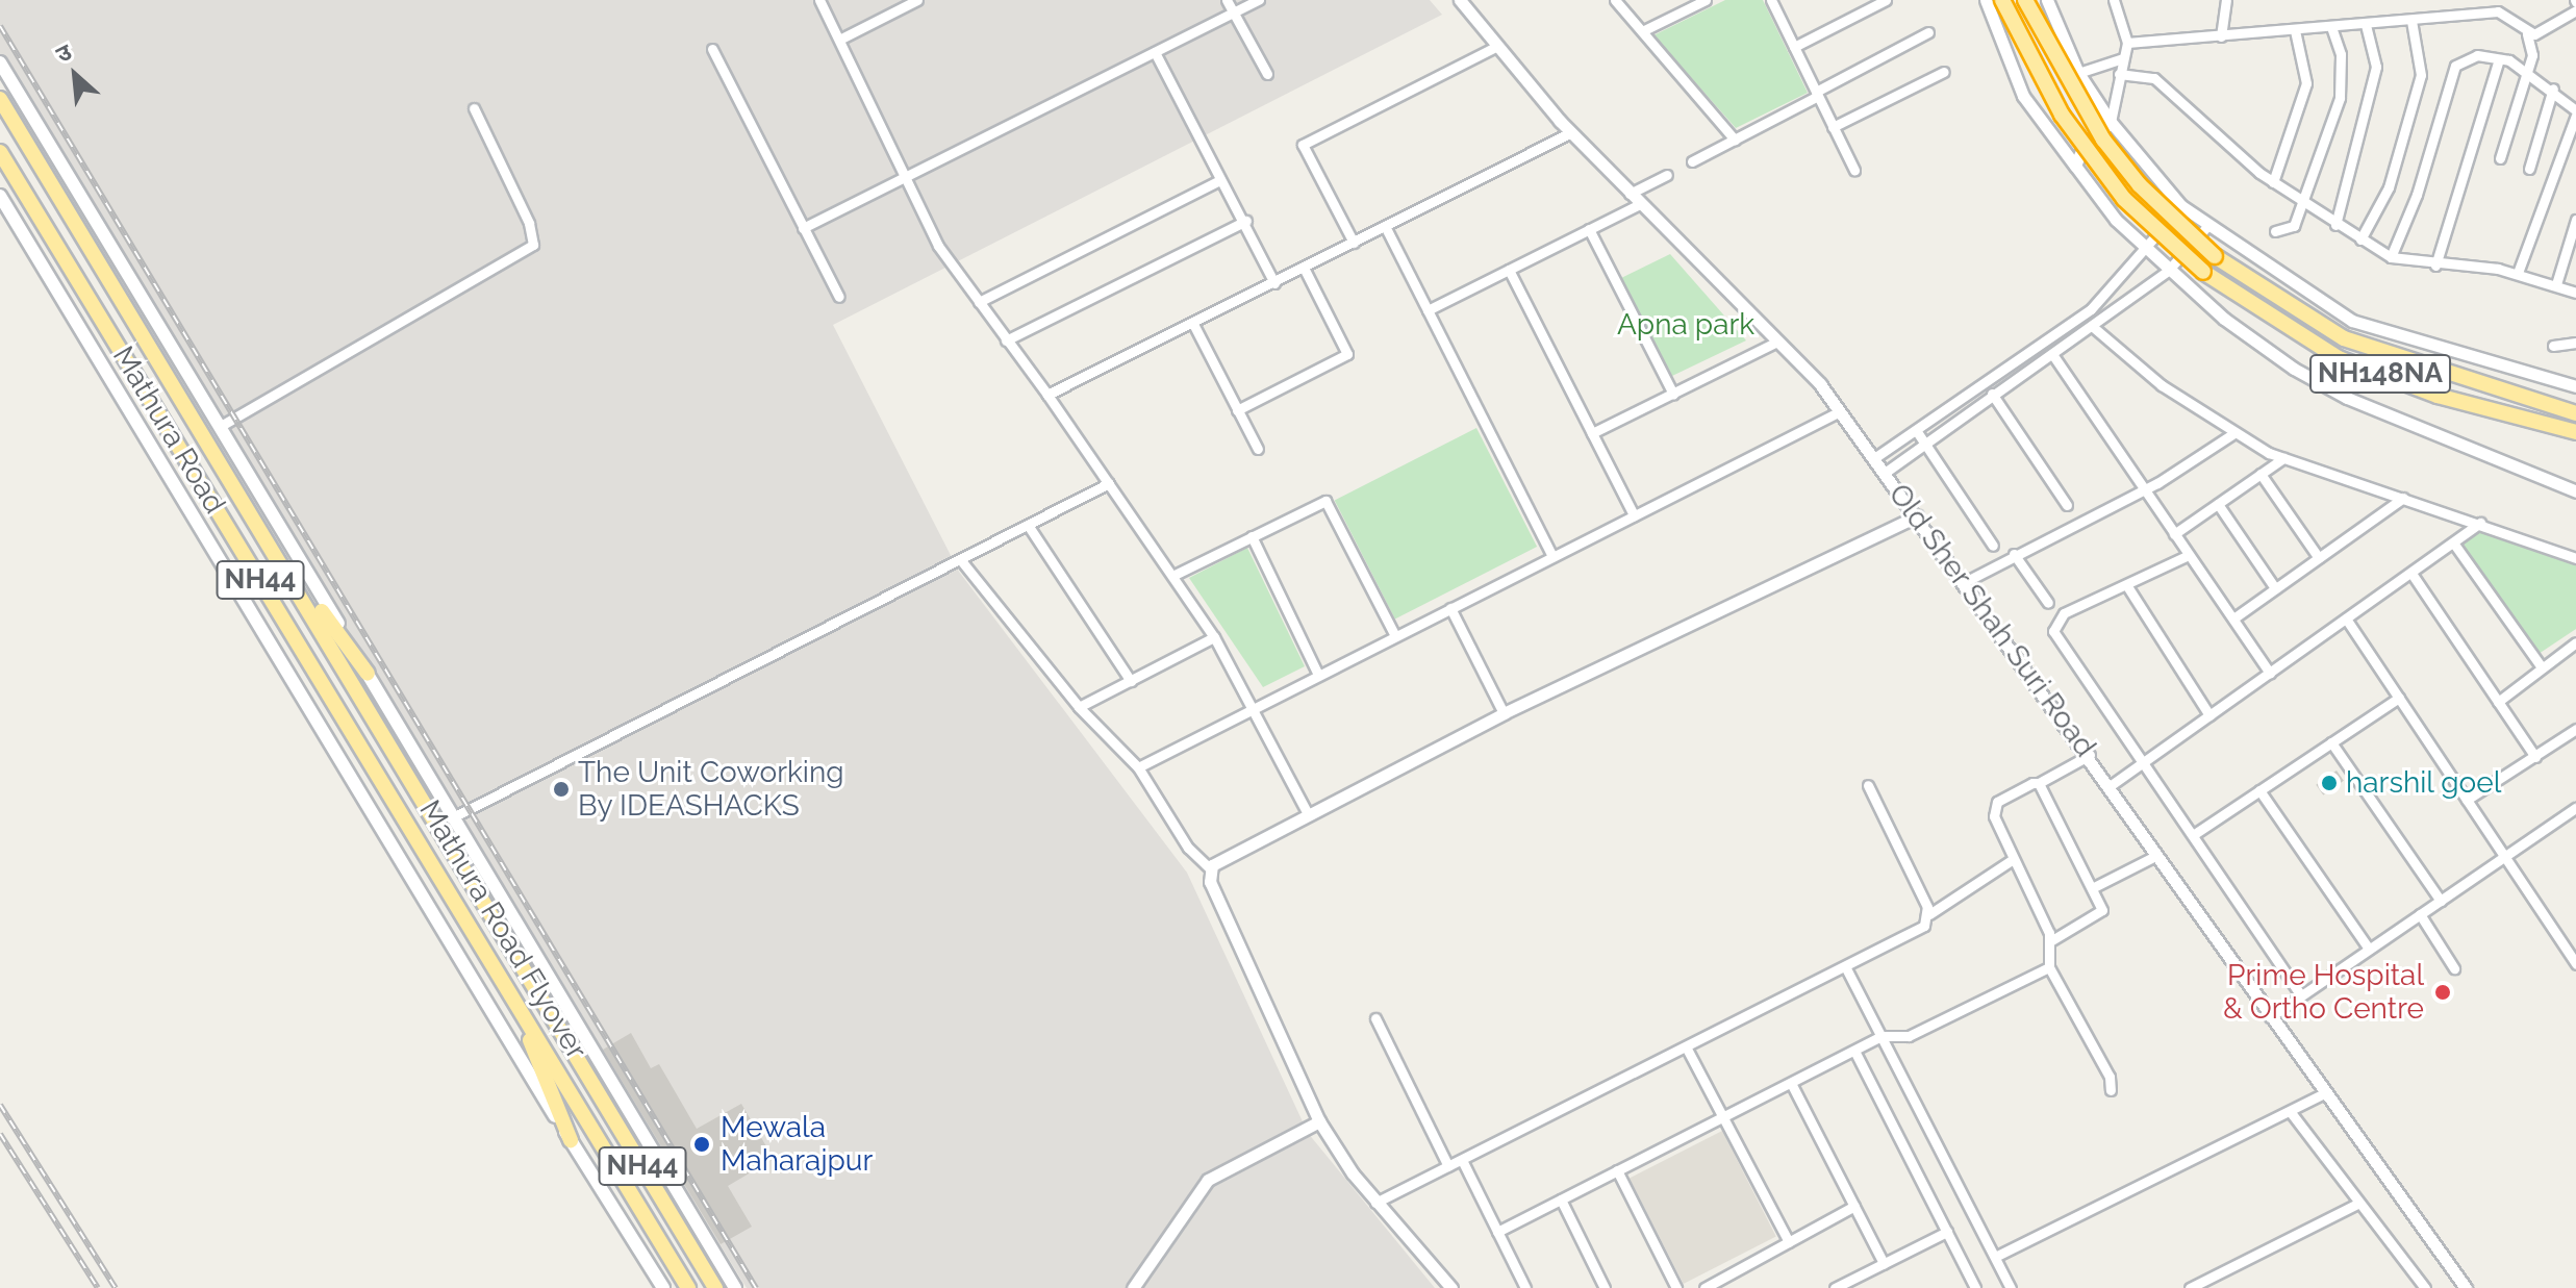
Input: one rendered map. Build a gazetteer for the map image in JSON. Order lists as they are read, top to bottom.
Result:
{
  "streets": {
    "highway": [
      "NH148NA",
      "Mathura Road",
      "NH44",
      "Mathura Road Flyover"
    ],
    "street": ["Old Sher Shah Suri Road"]
  },
  "crossings": [
    ["Mathura Road", "Mathura Road Flyover"]
  ],
  "parks": ["Apna park"],
  "places": [
    "harshil goel",
    "The Unit Coworking By IDEASHACKS",
    "Prime Hospital & Ortho Centre",
    "Mewala Maharajpur"
  ],
  "north": "top left"
}
